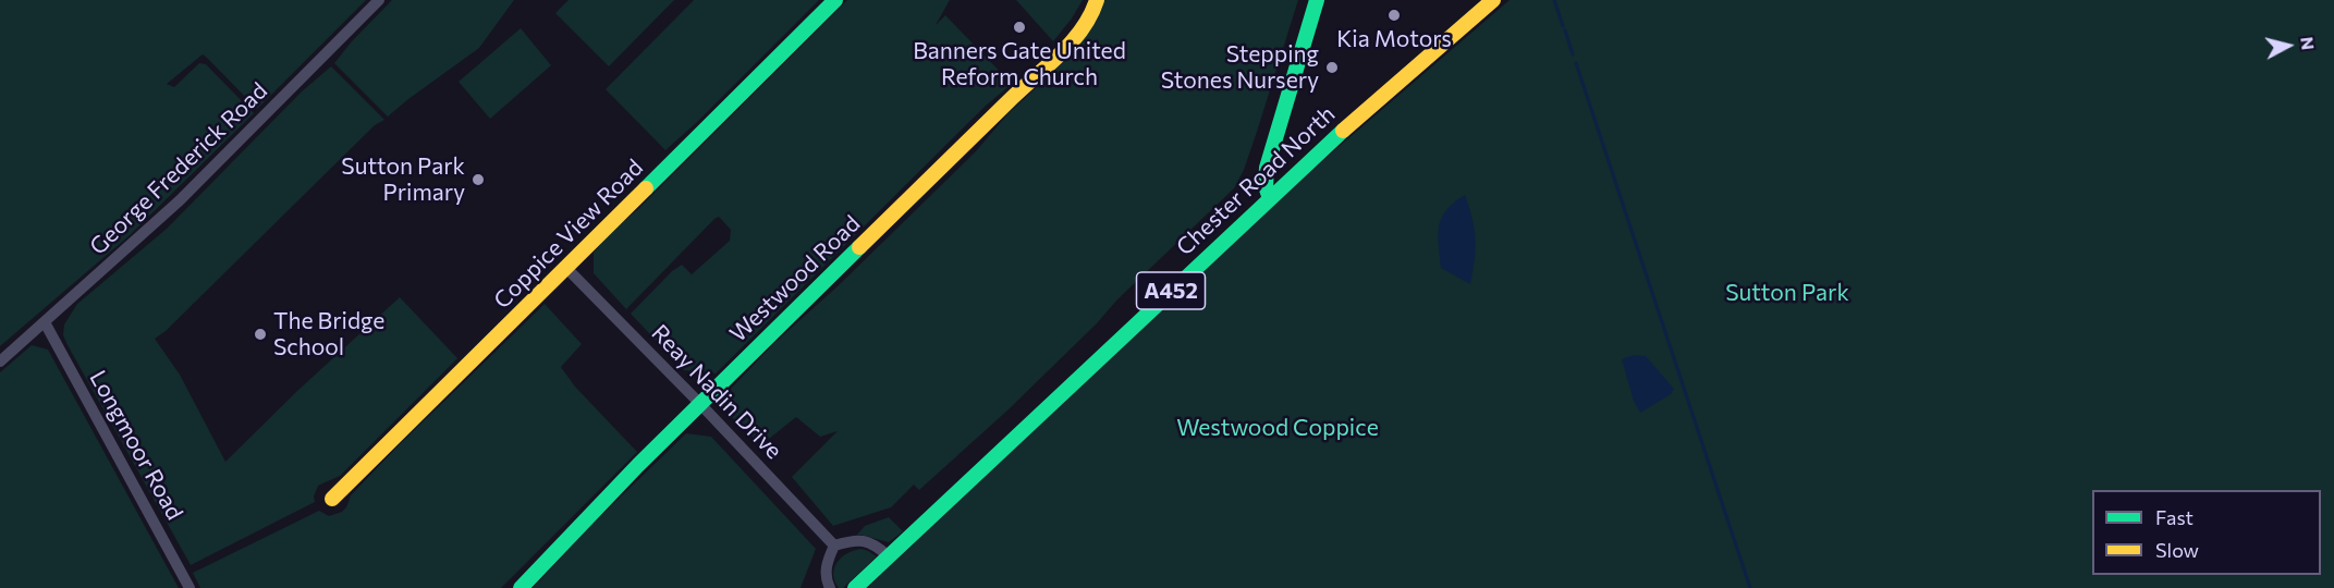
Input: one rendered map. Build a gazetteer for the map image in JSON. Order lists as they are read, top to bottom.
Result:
{
  "streets": {
    "main road": [
      "Chester Road North",
      "Coppice View Road",
      "Westwood Road",
      "A452"
    ],
    "street": ["George Frederick Road", "Reay Nadin Drive", "Longmoor Road"]
  },
  "crossings": [
    ["George Frederick Road", "Longmoor Road"],
    ["Coppice View Road", "Reay Nadin Drive"],
    ["Westwood Road", "Reay Nadin Drive"]
  ],
  "parks": ["Sutton Park", "Westwood Coppice"],
  "places": [
    "Kia Motors",
    "Banners Gate United Reform Church",
    "Stepping Stones Nursery",
    "Sutton Park Primary",
    "The Bridge School"
  ],
  "legend": ["Fast", "Slow"],
  "north": "right"
}
